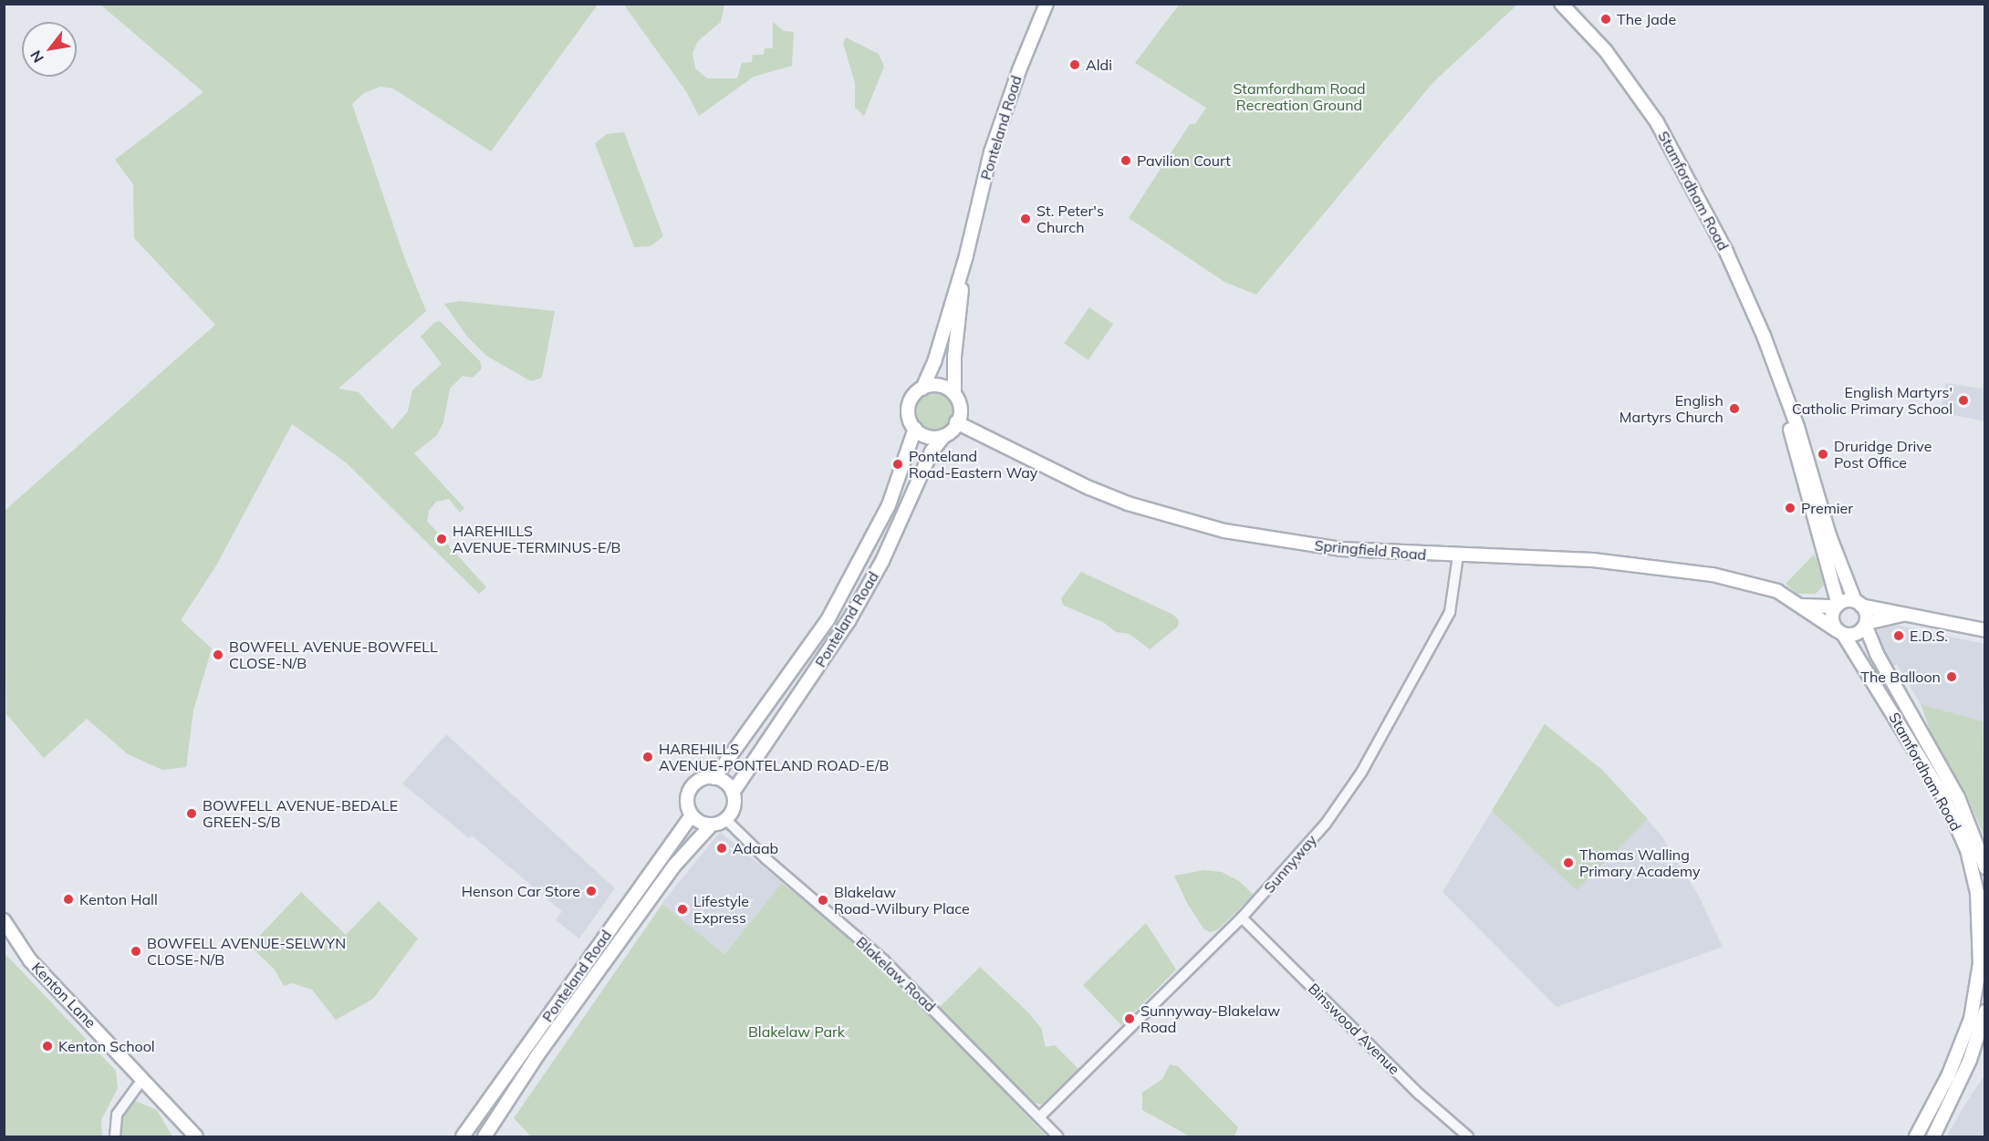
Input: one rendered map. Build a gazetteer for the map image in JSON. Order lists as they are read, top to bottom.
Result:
{
  "streets": {
    "main road": [
      "Ponteland Road",
      "Stamfordham Road",
      "Springfield Road",
      "Kenton Lane"
    ],
    "street": ["Sunnyway", "Blakelaw Road", "Binswood Avenue"]
  },
  "crossings": [
    ["Ponteland Road", "Springfield Road"],
    ["Ponteland Road", "Blakelaw Road"],
    ["Stamfordham Road", "Springfield Road"],
    ["Springfield Road", "Sunnyway"],
    ["Sunnyway", "Blakelaw Road"],
    ["Sunnyway", "Binswood Avenue"]
  ],
  "parks": ["Stamfordham Road Recreation Ground", "Blakelaw Park"],
  "places": [
    "The Jade",
    "Aldi",
    "Pavilion Court",
    "St. Peter's Church",
    "English Martyrs' Catholic Primary School",
    "English Martyrs Church",
    "Druridge Drive Post Office",
    "Ponteland Road-Eastern Way",
    "Premier",
    "HAREHILLS AVENUE-TERMINUS-E/B",
    "E.D.S.",
    "BOWFELL AVENUE-BOWFELL CLOSE-N/B",
    "The Balloon",
    "HAREHILLS AVENUE-PONTELAND ROAD-E/B",
    "BOWFELL AVENUE-BEDALE GREEN-S/B",
    "Adaab",
    "Thomas Walling Primary Academy",
    "Henson Car Store",
    "Kenton Hall",
    "Blakelaw Road-Wilbury Place",
    "Lifestyle Express",
    "BOWFELL AVENUE-SELWYN CLOSE-N/B",
    "Sunnyway-Blakelaw Road",
    "Kenton School"
  ],
  "north": "bottom left"
}
